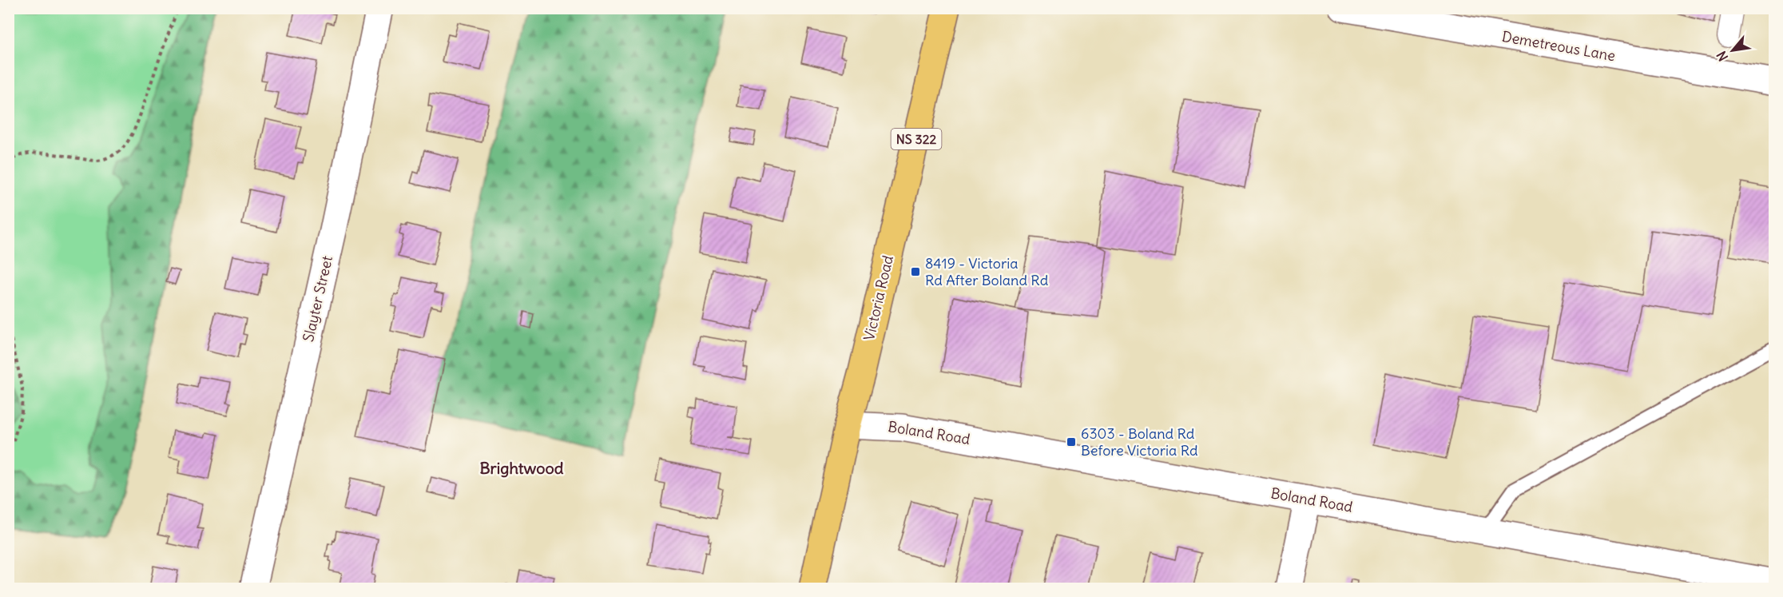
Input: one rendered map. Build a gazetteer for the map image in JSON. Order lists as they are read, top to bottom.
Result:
{
  "streets": {
    "main road": ["NS 322", "Victoria Road"],
    "street": ["Demetreous Lane", "Slayter Street", "Boland Road"]
  },
  "crossings": [
    ["Victoria Road", "Boland Road"]
  ],
  "districts": ["Brightwood"],
  "places": {
    "transit": ["8419 - Victoria Rd After Boland Rd", "6303 - Boland Rd Before Victoria Rd"]
  },
  "north": "bottom left"
}
